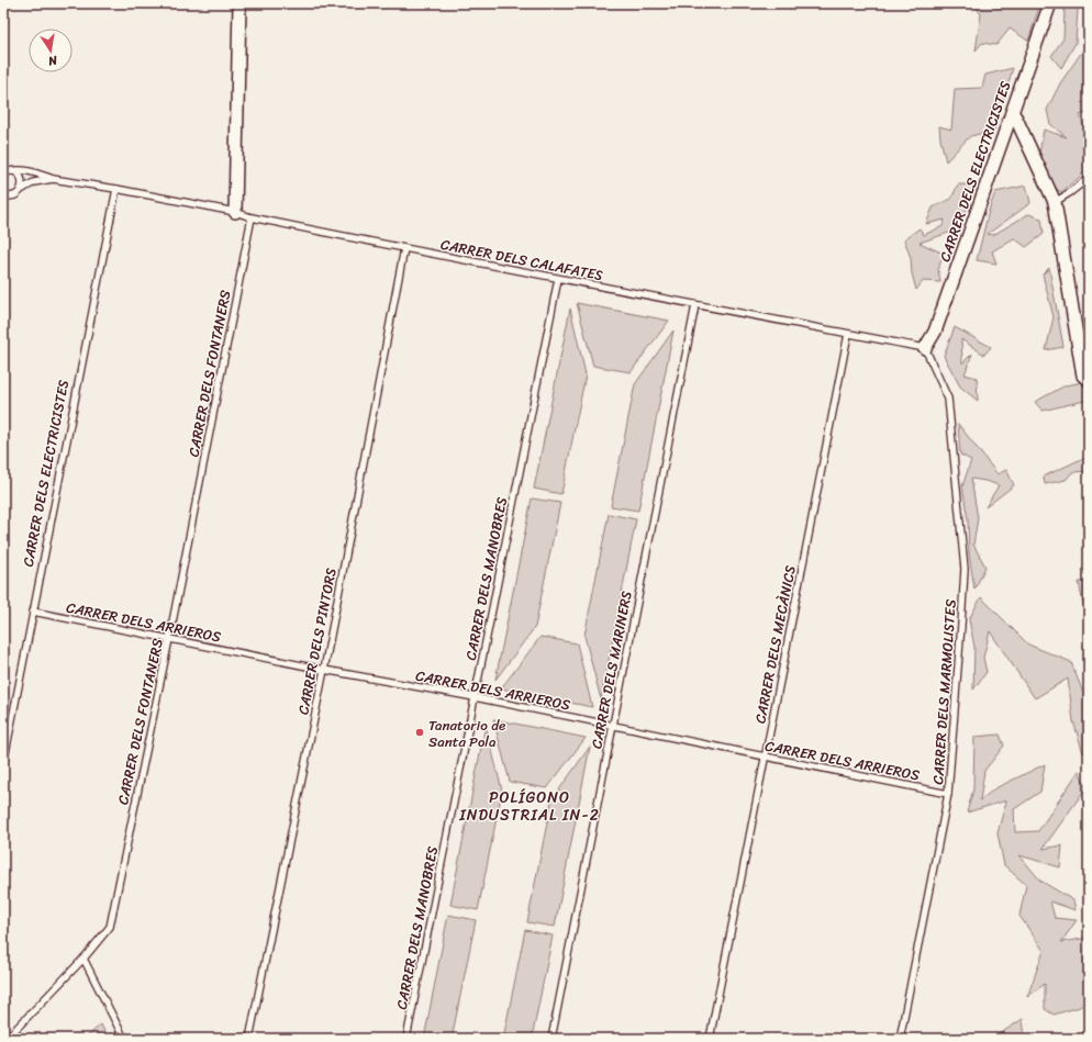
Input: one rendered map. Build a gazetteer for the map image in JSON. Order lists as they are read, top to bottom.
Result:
{
  "streets": {
    "street": ["CARRER DELS ELECTRICISTES"],
    "lane": [
      "CARRER DELS CALAFATES",
      "CARRER DELS FONTANERS",
      "CARRER DELS MANOBRES",
      "CARRER DELS ARRIEROS",
      "CARRER DELS PINTORS",
      "CARRER DELS MECÀNICS",
      "CARRER DELS MARINERS",
      "CARRER DELS MARMOLISTES"
    ]
  },
  "crossings": [
    ["CARRER DELS ELECTRICISTES", "CARRER DELS CALAFATES"],
    ["CARRER DELS ELECTRICISTES", "CARRER DELS ARRIEROS"],
    ["CARRER DELS ELECTRICISTES", "CARRER DELS MARMOLISTES"],
    ["CARRER DELS CALAFATES", "CARRER DELS FONTANERS"],
    ["CARRER DELS CALAFATES", "CARRER DELS MANOBRES"],
    ["CARRER DELS CALAFATES", "CARRER DELS PINTORS"],
    ["CARRER DELS CALAFATES", "CARRER DELS MECÀNICS"],
    ["CARRER DELS CALAFATES", "CARRER DELS MARINERS"],
    ["CARRER DELS CALAFATES", "CARRER DELS MARMOLISTES"],
    ["CARRER DELS FONTANERS", "CARRER DELS ARRIEROS"],
    ["CARRER DELS MANOBRES", "CARRER DELS ARRIEROS"],
    ["CARRER DELS ARRIEROS", "CARRER DELS PINTORS"],
    ["CARRER DELS ARRIEROS", "CARRER DELS MECÀNICS"],
    ["CARRER DELS ARRIEROS", "CARRER DELS MARINERS"],
    ["CARRER DELS ARRIEROS", "CARRER DELS MARMOLISTES"]
  ],
  "districts": ["POLÍGONO INDUSTRIAL IN-2"],
  "places": ["Tanatorio de Santa Pola"],
  "north": "bottom"
}
